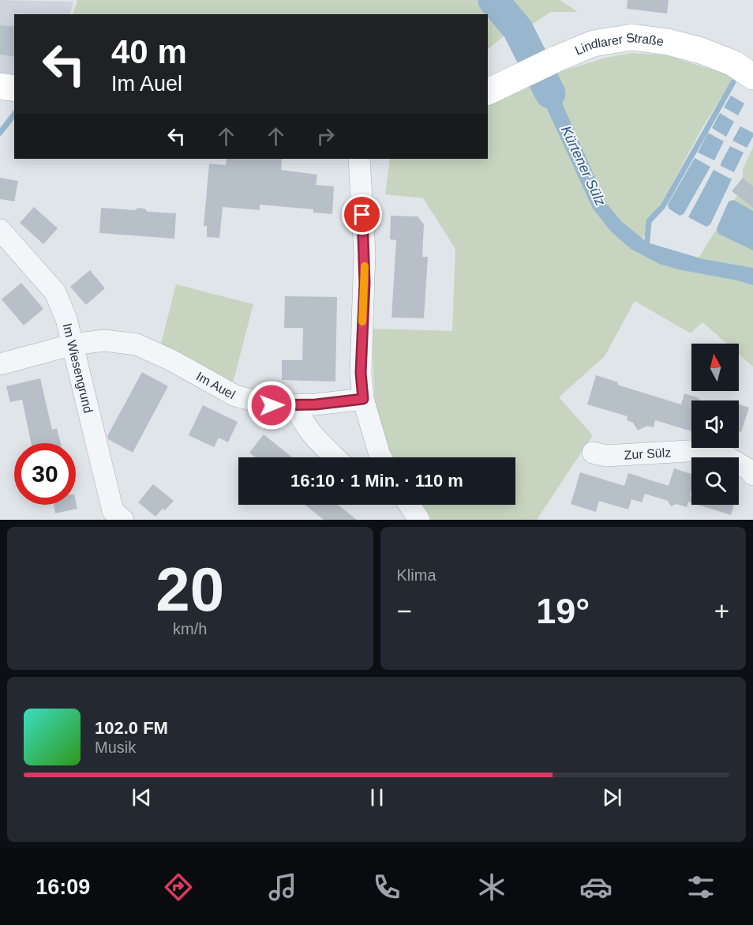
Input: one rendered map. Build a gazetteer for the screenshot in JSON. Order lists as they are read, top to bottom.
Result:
{
  "streets": {
    "main road": ["Lindlarer Straße"],
    "street": ["Im Wiesengrund", "Im Auel", "Zur Sülz"]
  },
  "crossings": [
    ["Im Wiesengrund", "Im Auel"]
  ],
  "water": ["Kürtener Sülz"],
  "north": "top",
  "page": {
    "turn": ["40 m", "Im Auel"],
    "limit": "30",
    "trip": "16:10 · 1 Min. · 110 m",
    "tile": [
      ["20", "km/h"],
      "Klima"
    ],
    "heat": ["−", "19°", "+"],
    "song": ["102.0 FM", "Musik"],
    "tabs": "16:09"
  }
}
